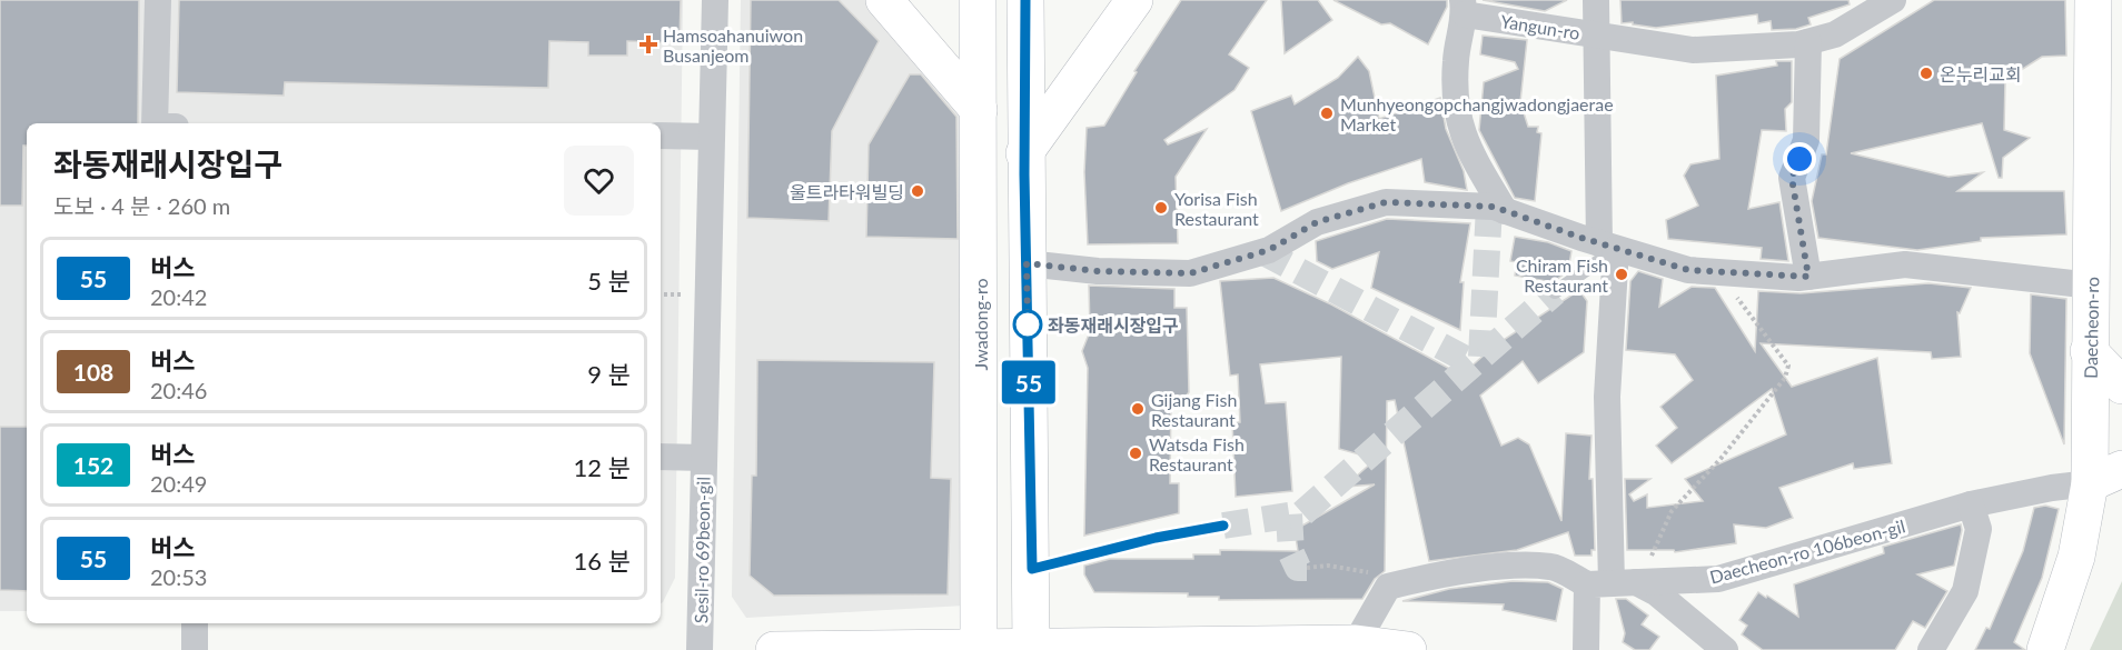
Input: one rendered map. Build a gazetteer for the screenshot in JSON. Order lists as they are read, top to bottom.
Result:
{
  "streets": {
    "main road": ["Jwadong-ro", "Daecheon-ro"],
    "street": ["Yangun-ro", "Sesil-ro 69beon-gil", "Daecheon-ro 106beon-gil"]
  },
  "crossings": [
    ["Daecheon-ro", "Daecheon-ro 106beon-gil"]
  ],
  "places": {
    "health": ["Hamsoahanuiwon Busanjeom"],
    "other": [
      "온누리교회",
      "Munhyeongopchangjwadongjaerae Market",
      "울트라타워빌딩",
      "Yorisa Fish Restaurant",
      "Chiram Fish Restaurant",
      "좌동재래시장입구",
      "Gijang Fish Restaurant",
      "Watsda Fish Restaurant"
    ]
  },
  "lines": ["bus line 55"],
  "page": {
    "on_map": "55",
    "heading": ["좌동재래시장입구", "도보 · 4 분 · 260 m"],
    "list": [
      {
        "mark": "55",
        "name": "버스",
        "note": "20:42",
        "value": "5 분"
      },
      {
        "mark": "108",
        "name": "버스",
        "note": "20:46",
        "value": "9 분"
      },
      {
        "mark": "152",
        "name": "버스",
        "note": "20:49",
        "value": "12 분"
      },
      {
        "mark": "55",
        "name": "버스",
        "note": "20:53",
        "value": "16 분"
      }
    ]
  }
}
